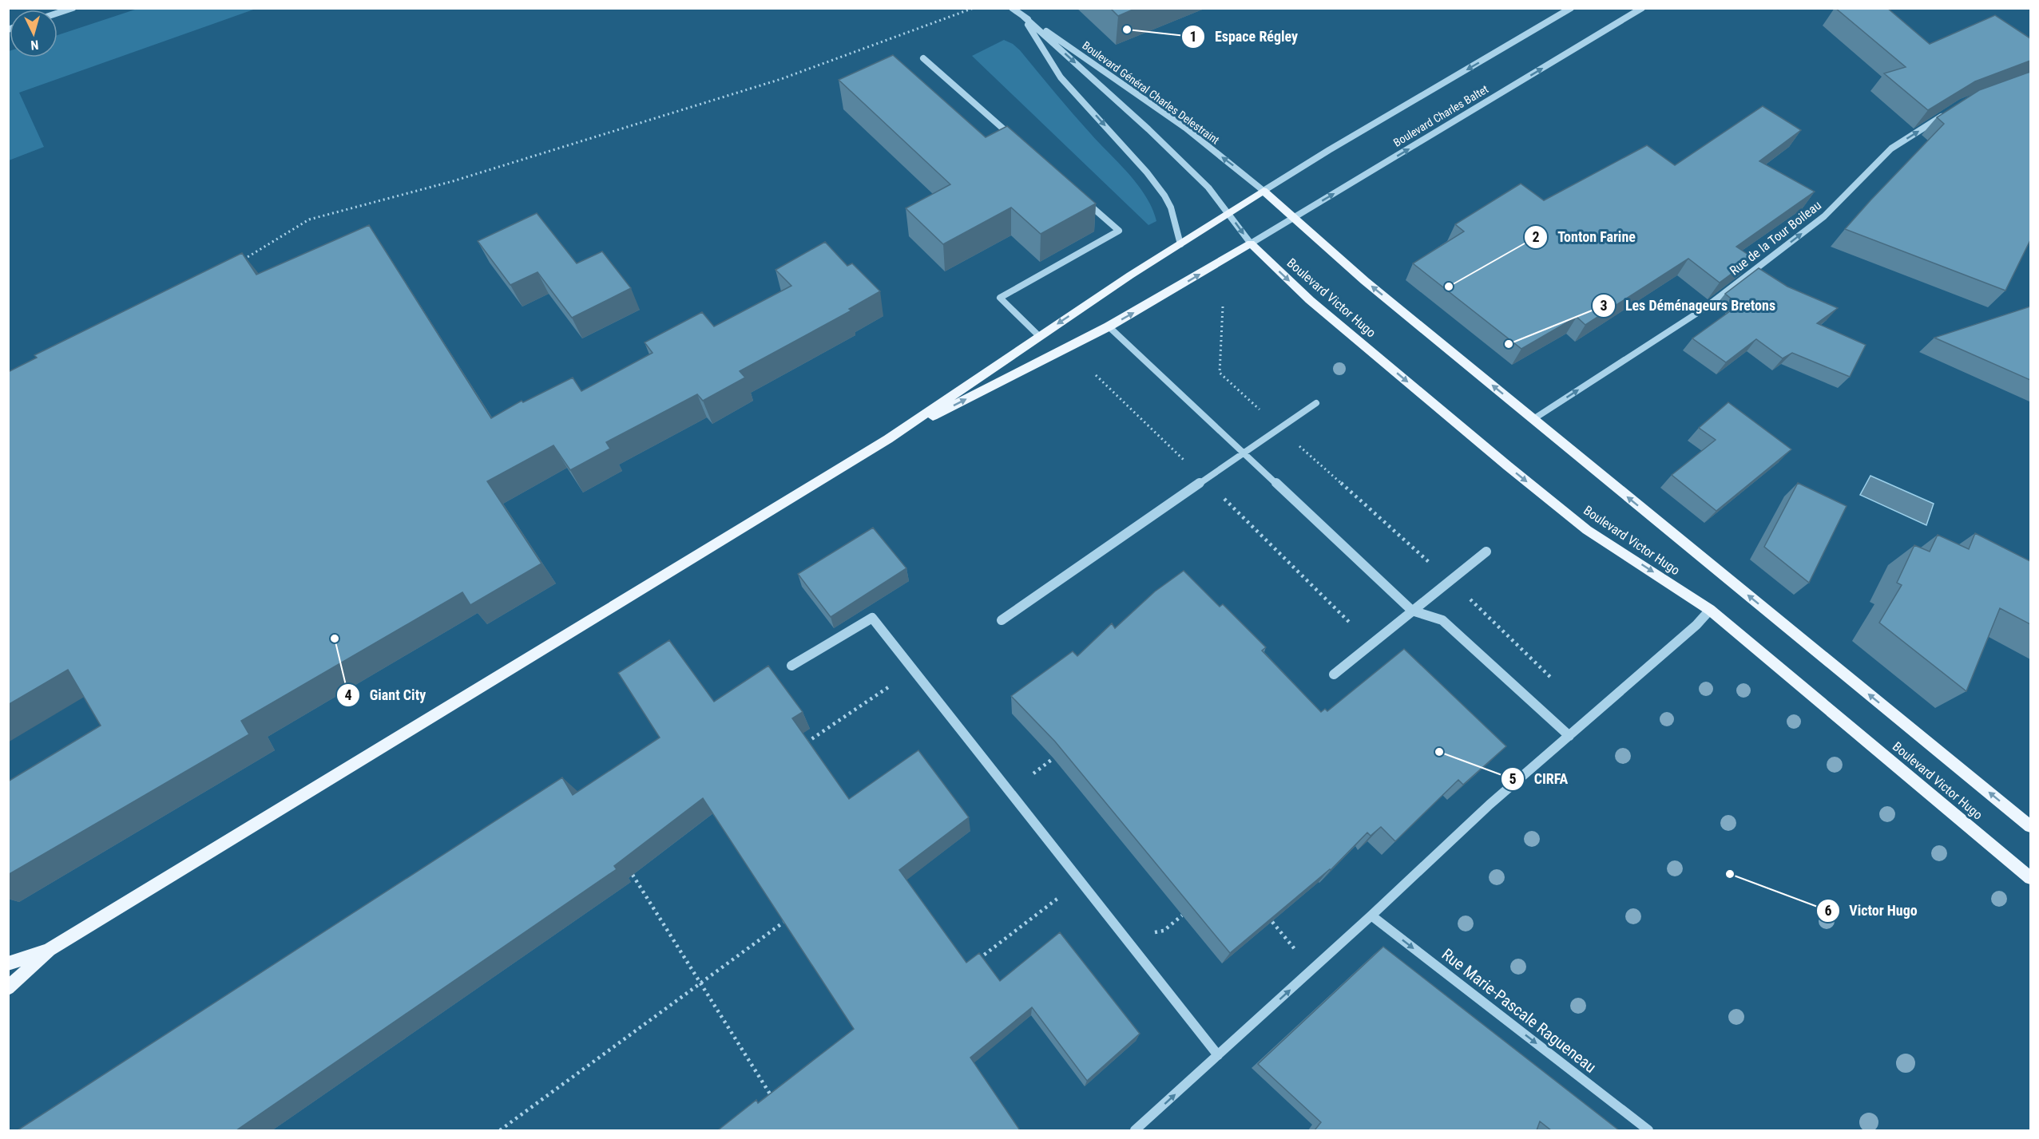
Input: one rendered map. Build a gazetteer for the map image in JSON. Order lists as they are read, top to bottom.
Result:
{
  "streets": {
    "main road": ["Boulevard Charles Baltet", "Boulevard Victor Hugo"],
    "street": ["Boulevard Général Charles Delestraint", "Rue de la Tour Boileau", "Rue Marie-Pascale Ragueneau"]
  },
  "crossings": [
    ["Boulevard Général Charles Delestraint", "Boulevard Charles Baltet"],
    ["Boulevard Général Charles Delestraint", "Boulevard Victor Hugo"],
    ["Boulevard Charles Baltet", "Boulevard Victor Hugo"],
    ["Rue de la Tour Boileau", "Boulevard Victor Hugo"]
  ],
  "one_way": ["Rue de la Tour Boileau", "Rue Marie-Pascale Ragueneau"],
  "places": [
    "Espace Régley",
    "Tonton Farine",
    "Les Déménageurs Bretons",
    "Giant City",
    "CIRFA",
    "Victor Hugo"
  ],
  "north": "bottom"
}
